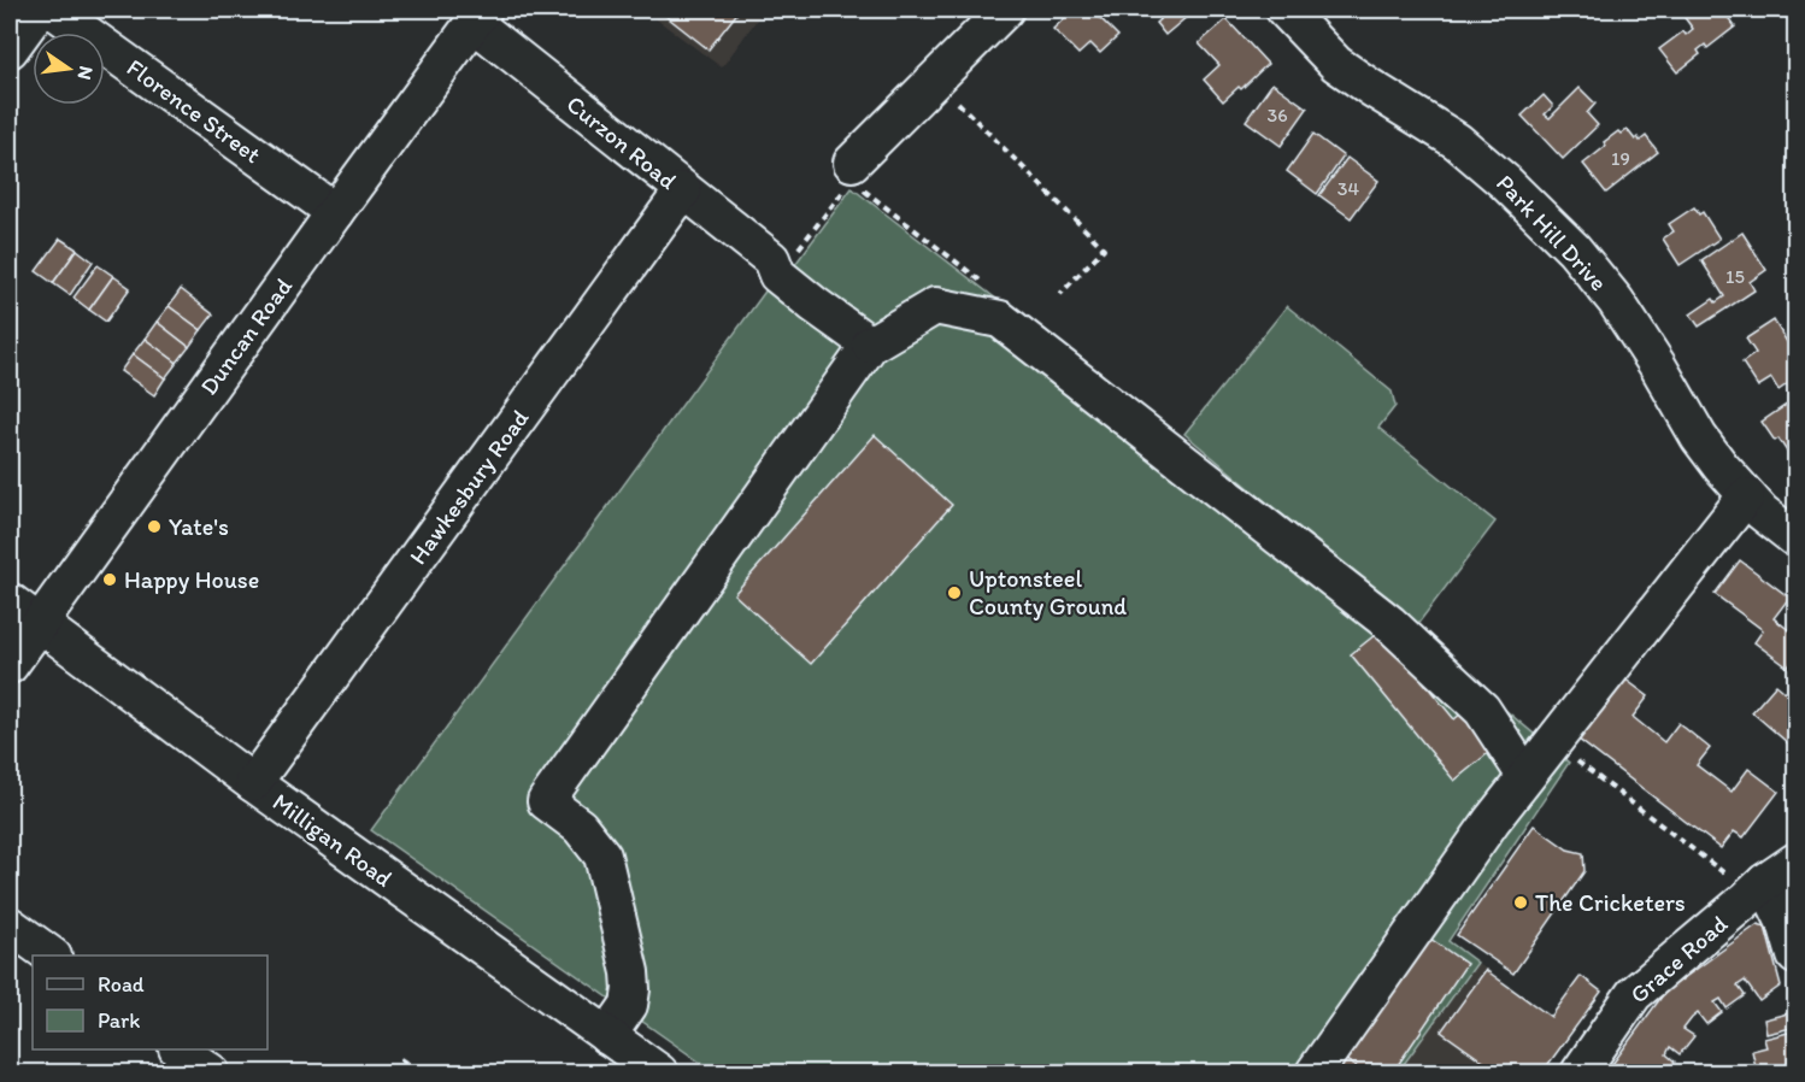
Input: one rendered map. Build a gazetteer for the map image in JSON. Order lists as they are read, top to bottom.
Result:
{
  "streets": {
    "street": [
      "Florence Street",
      "Curzon Road",
      "Park Hill Drive",
      "Duncan Road",
      "Hawkesbury Road",
      "Milligan Road",
      "Grace Road"
    ]
  },
  "crossings": [
    ["Florence Street", "Duncan Road"],
    ["Curzon Road", "Duncan Road"],
    ["Curzon Road", "Hawkesbury Road"],
    ["Duncan Road", "Milligan Road"],
    ["Hawkesbury Road", "Milligan Road"]
  ],
  "places": [
    "Yate's",
    "Happy House",
    "Uptonsteel County Ground",
    "The Cricketers"
  ],
  "house_numbers": [
    "36",
    "19",
    "34",
    "15"
  ],
  "legend": ["Road", "Park"],
  "north": "right"
}
